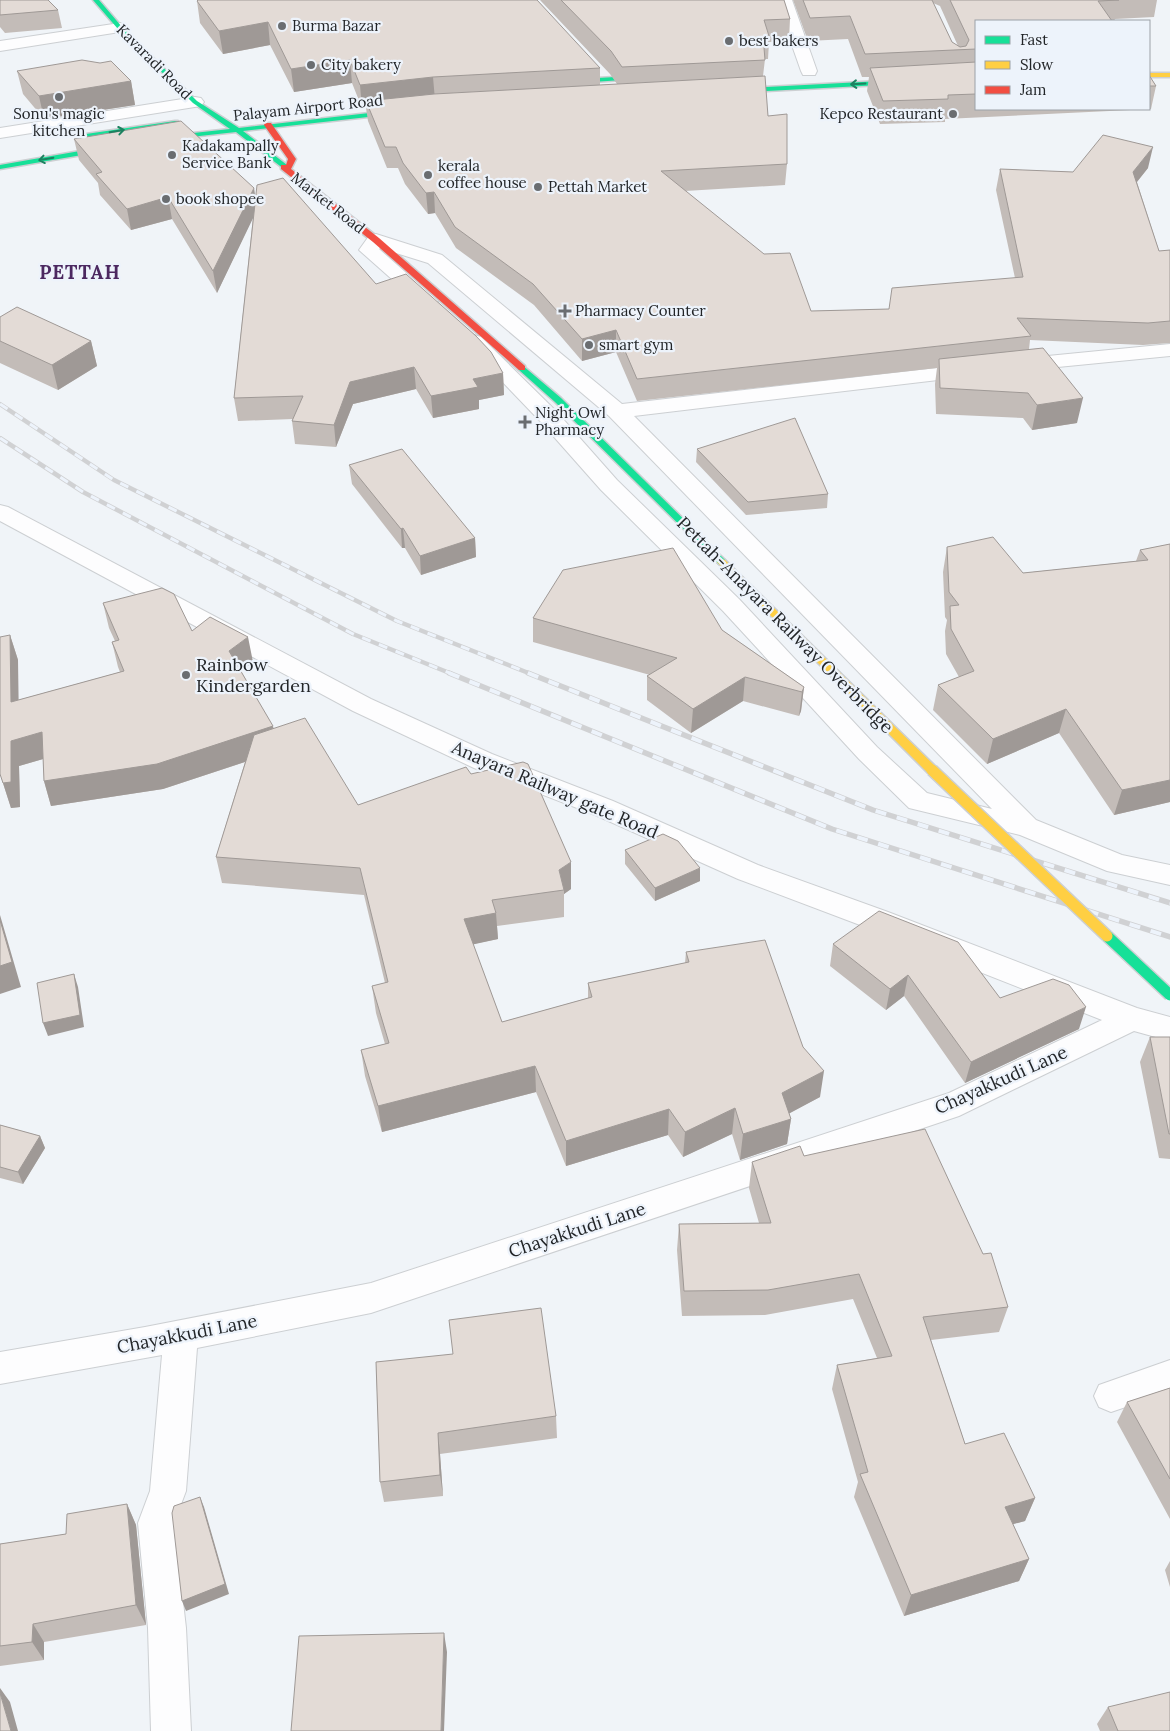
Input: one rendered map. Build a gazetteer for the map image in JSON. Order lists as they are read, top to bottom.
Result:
{
  "streets": {
    "main road": [
      "Kavaradi Road",
      "Palayam Airport Road",
      "Market Road",
      "Pettah-Anayara Railway Overbridge"
    ],
    "street": ["Anayara Railway gate Road", "Chayakkudi Lane"]
  },
  "crossings": [
    ["Kavaradi Road", "Palayam Airport Road"],
    ["Kavaradi Road", "Market Road"],
    ["Palayam Airport Road", "Market Road"],
    ["Market Road", "Pettah-Anayara Railway Overbridge"],
    ["Anayara Railway gate Road", "Chayakkudi Lane"]
  ],
  "districts": ["PETTAH"],
  "places": {
    "other": [
      "Burma Bazar",
      "best bakers",
      "City bakery",
      "Sonu's magic kitchen",
      "Kepco Restaurant",
      "Kadakampally Service Bank",
      "kerala coffee house",
      "Pettah Market",
      "book shopee",
      "smart gym",
      "Rainbow Kindergarden"
    ],
    "health": ["Pharmacy Counter", "Night Owl Pharmacy"]
  },
  "legend": ["Fast", "Slow", "Jam"]
}
